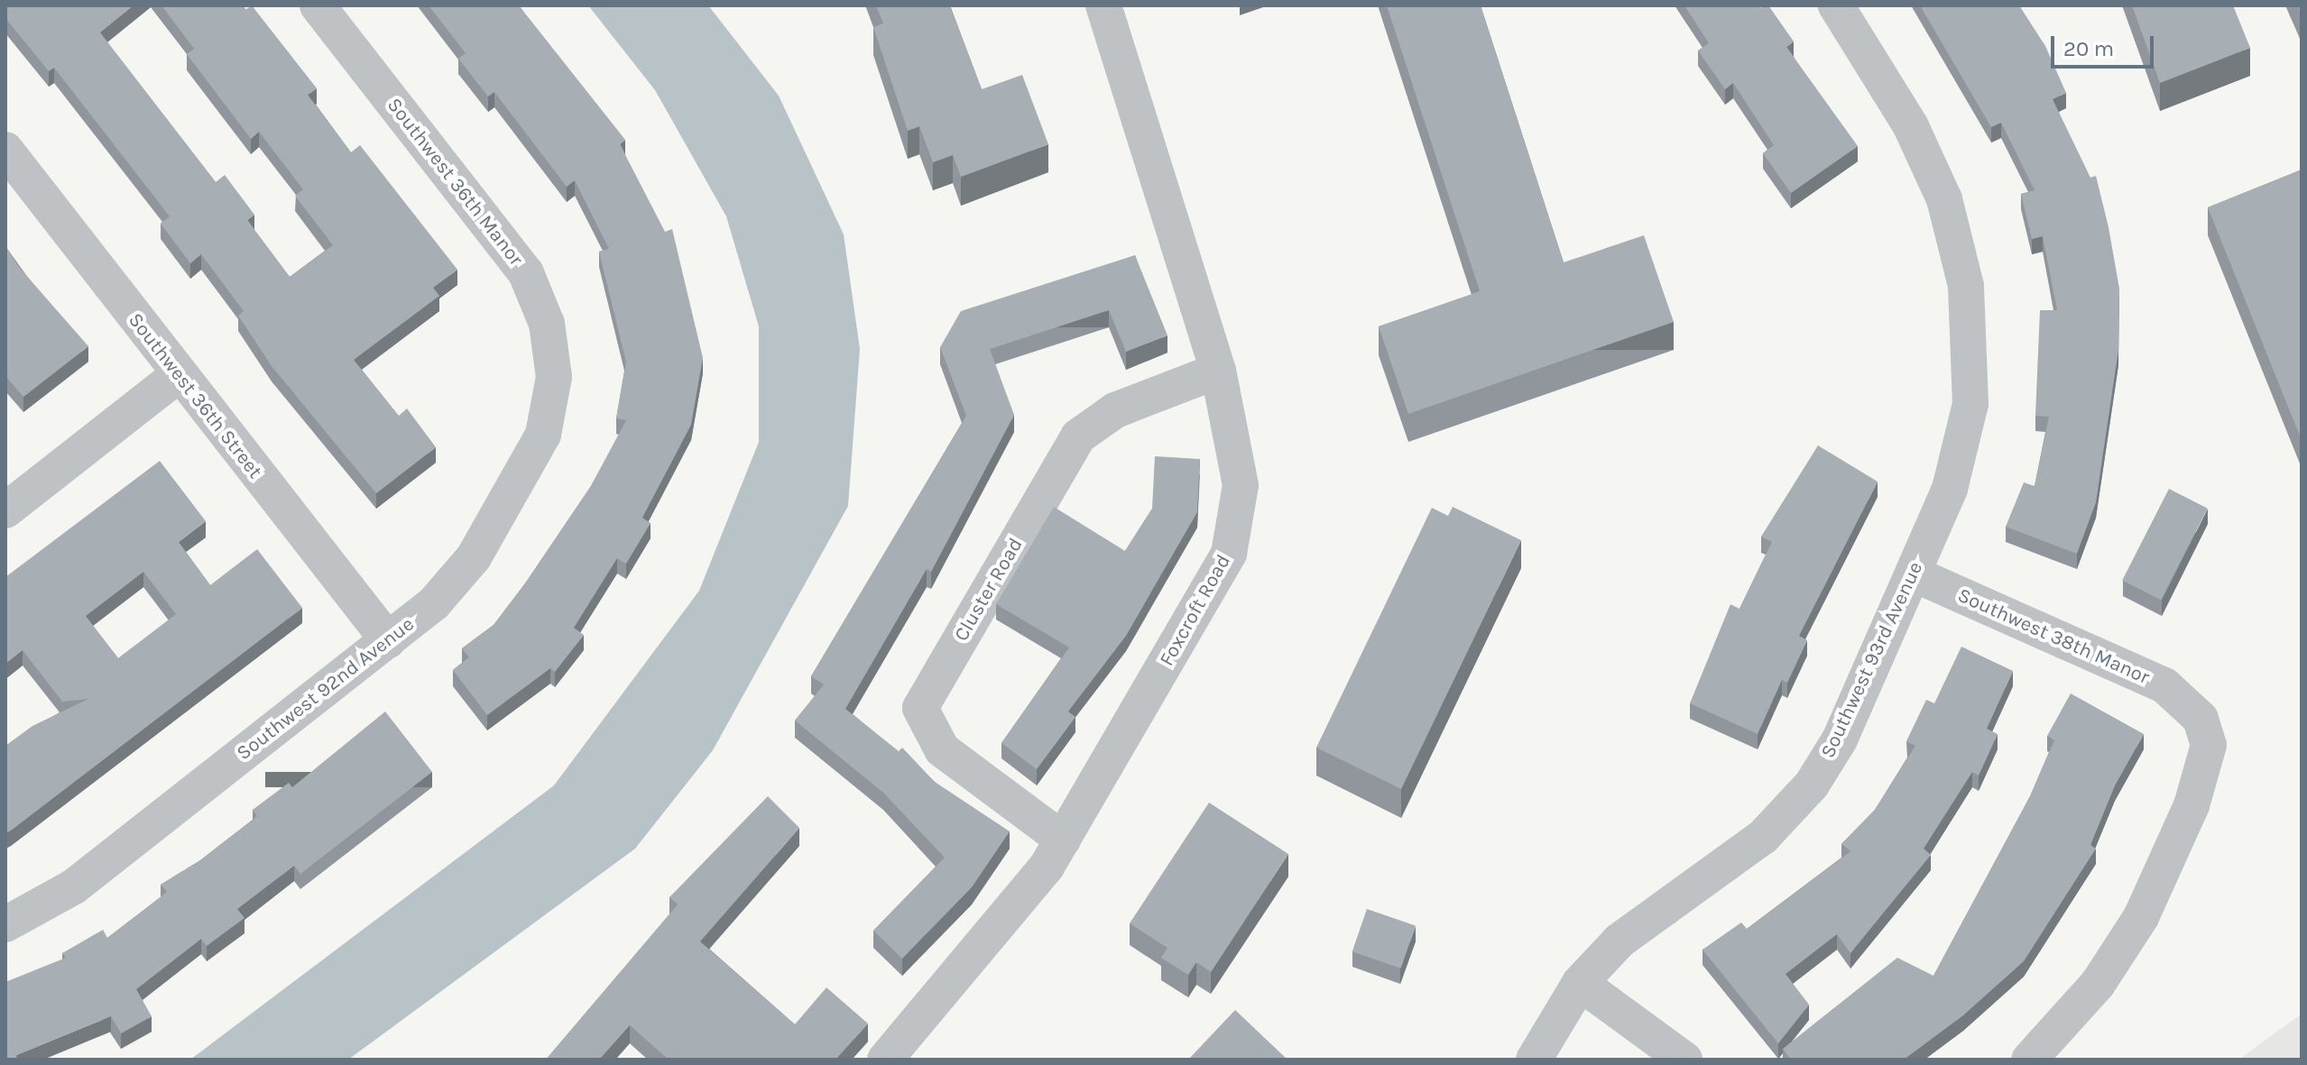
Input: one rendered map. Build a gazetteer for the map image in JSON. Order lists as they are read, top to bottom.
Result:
{
  "streets": {
    "street": [
      "Southwest 36th Manor",
      "Southwest 36th Street",
      "Cluster Road",
      "Foxcroft Road",
      "Southwest 38th Manor",
      "Southwest 93rd Avenue",
      "Southwest 92nd Avenue"
    ]
  },
  "crossings": [
    ["Southwest 36th Manor", "Southwest 92nd Avenue"],
    ["Southwest 36th Street", "Southwest 92nd Avenue"],
    ["Cluster Road", "Foxcroft Road"],
    ["Southwest 38th Manor", "Southwest 93rd Avenue"]
  ],
  "scale_bar": "20 m"
}
